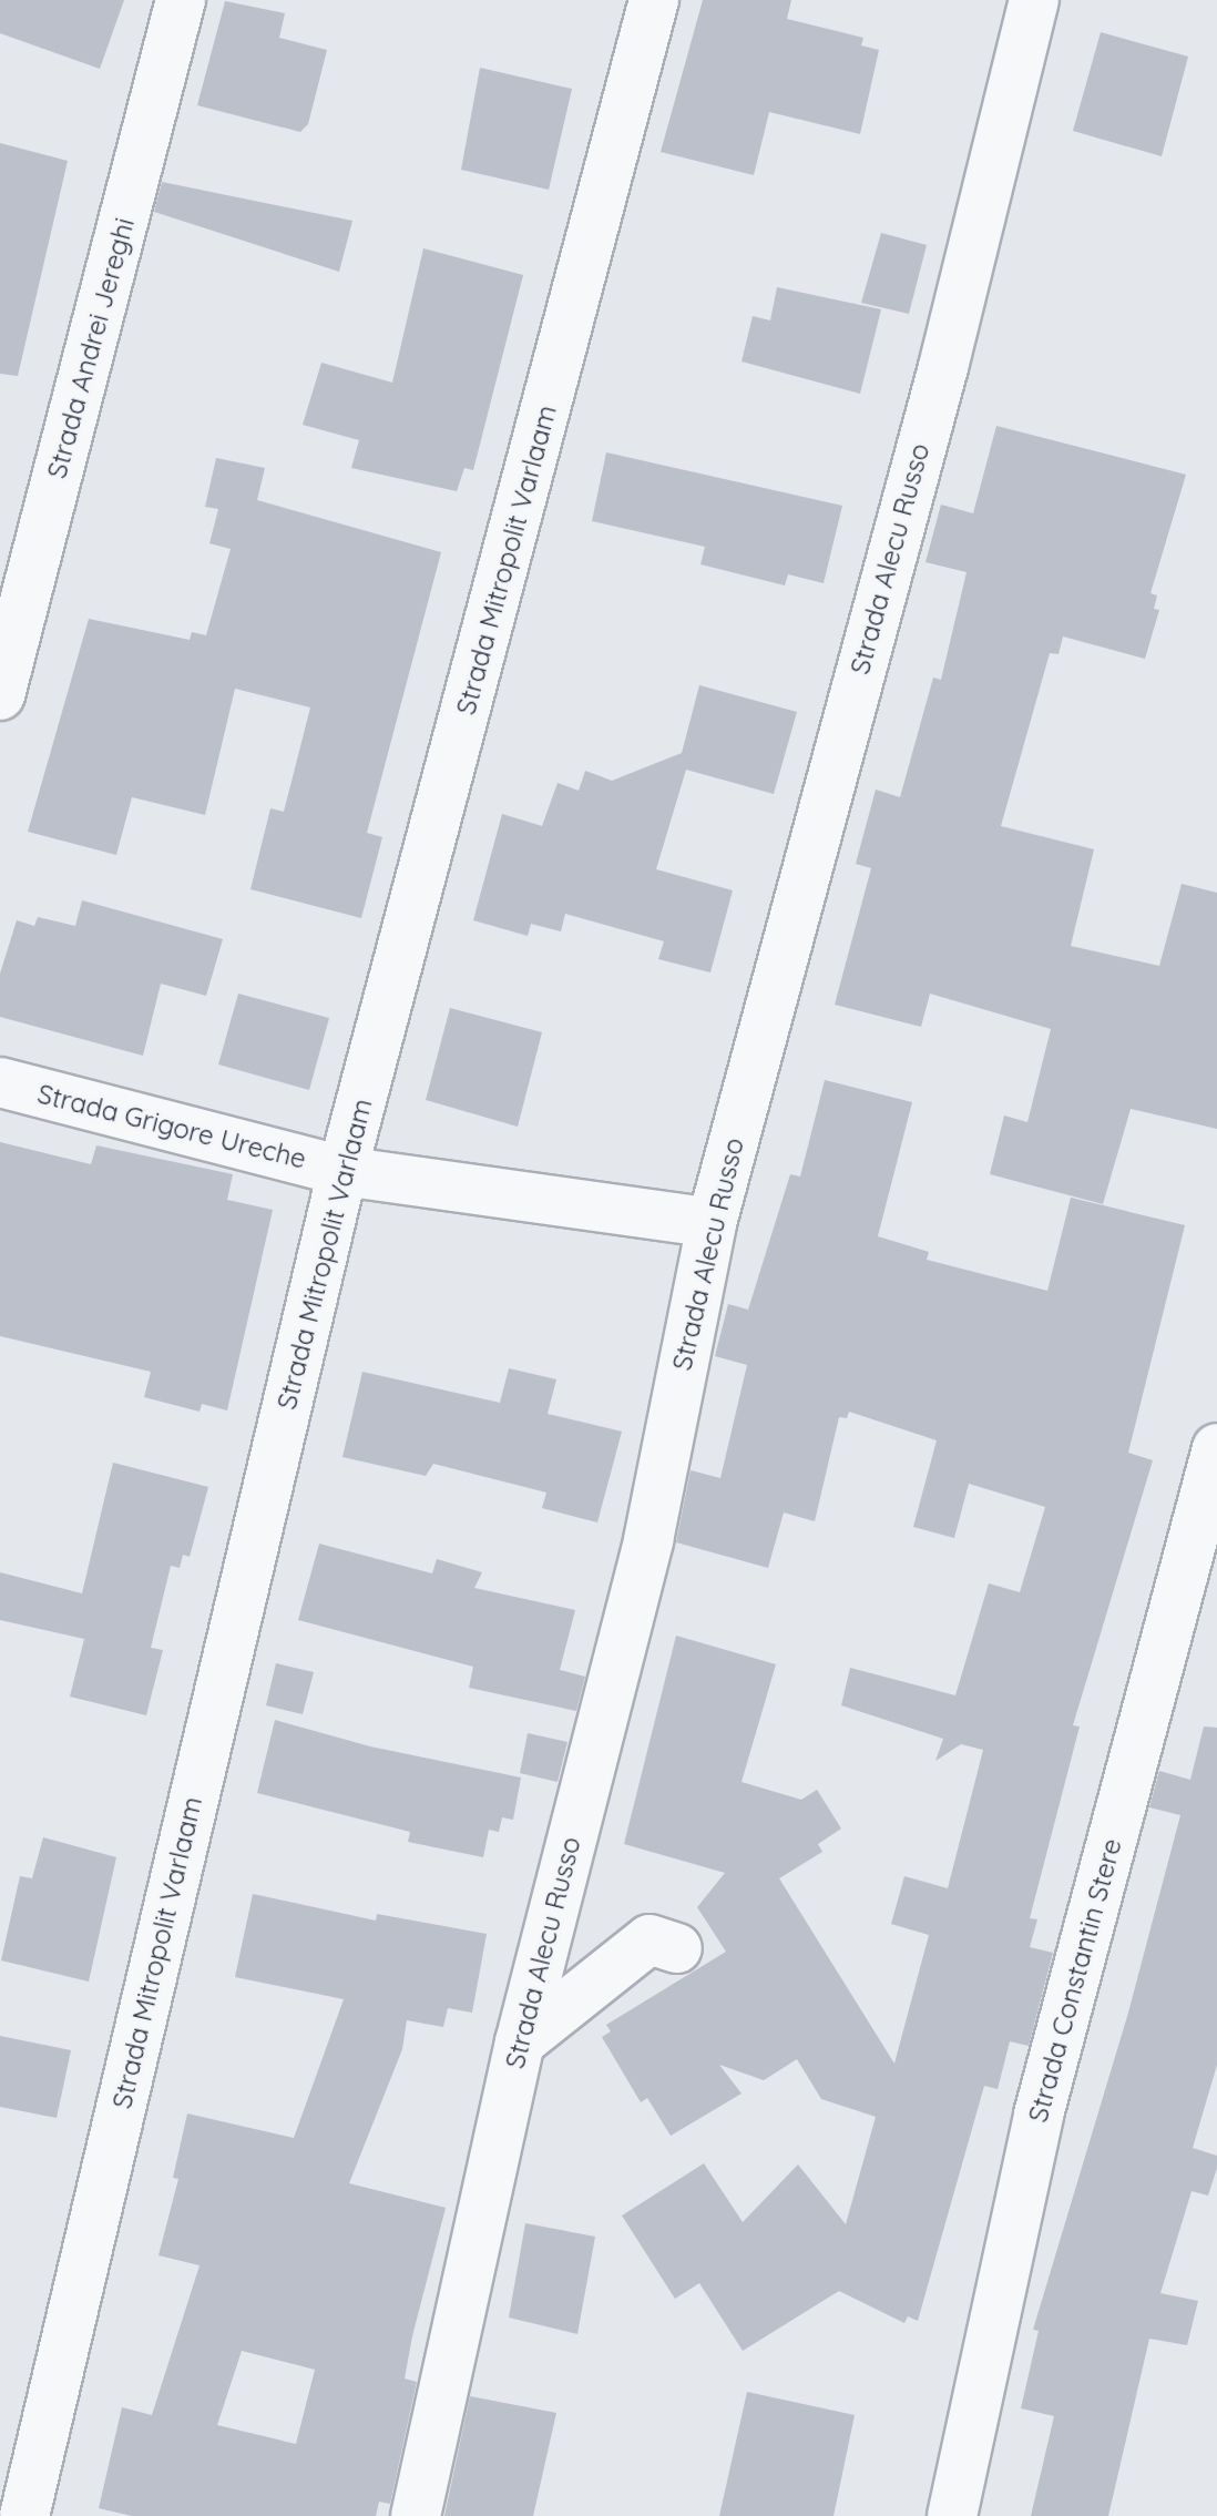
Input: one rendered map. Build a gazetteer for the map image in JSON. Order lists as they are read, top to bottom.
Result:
{
  "streets": {
    "street": [
      "Strada Andrei Jereghi",
      "Strada Alecu Russo",
      "Strada Mitropolit Varlaam",
      "Strada Grigore Ureche",
      "Strada Constantin Stere"
    ]
  },
  "crossings": [
    ["Strada Alecu Russo", "Strada Grigore Ureche"],
    ["Strada Mitropolit Varlaam", "Strada Grigore Ureche"]
  ]
}
